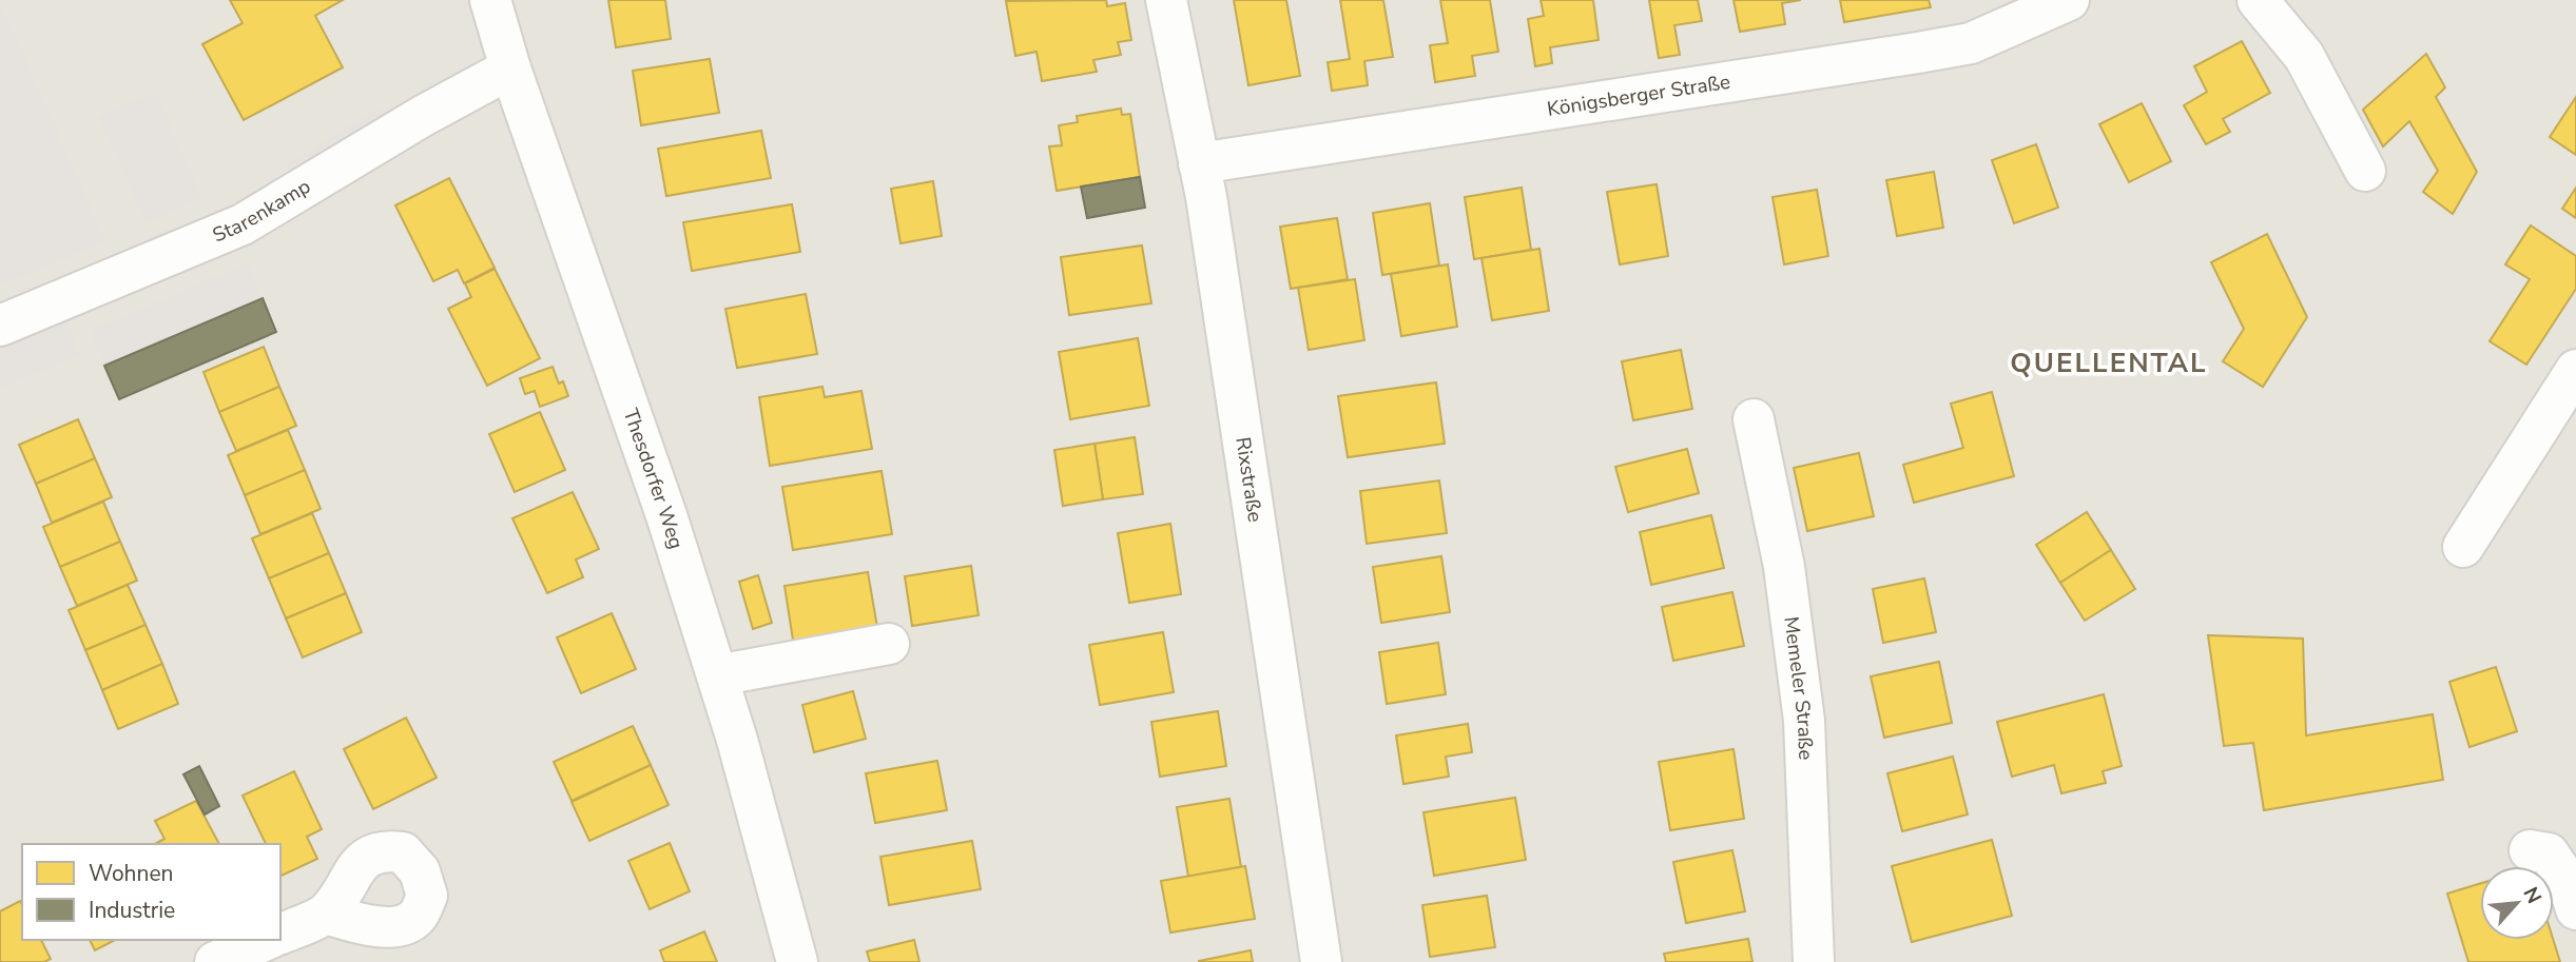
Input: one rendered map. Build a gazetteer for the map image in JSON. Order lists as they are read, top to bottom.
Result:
{
  "streets": {
    "street": [
      "Königsberger Straße",
      "Starenkamp",
      "Thesdorfer Weg",
      "Rixstraße",
      "Memeler Straße"
    ]
  },
  "crossings": [
    ["Königsberger Straße", "Rixstraße"],
    ["Starenkamp", "Thesdorfer Weg"]
  ],
  "districts": ["QUELLENTAL"],
  "legend": ["Wohnen", "Industrie"],
  "north": "top right"
}
